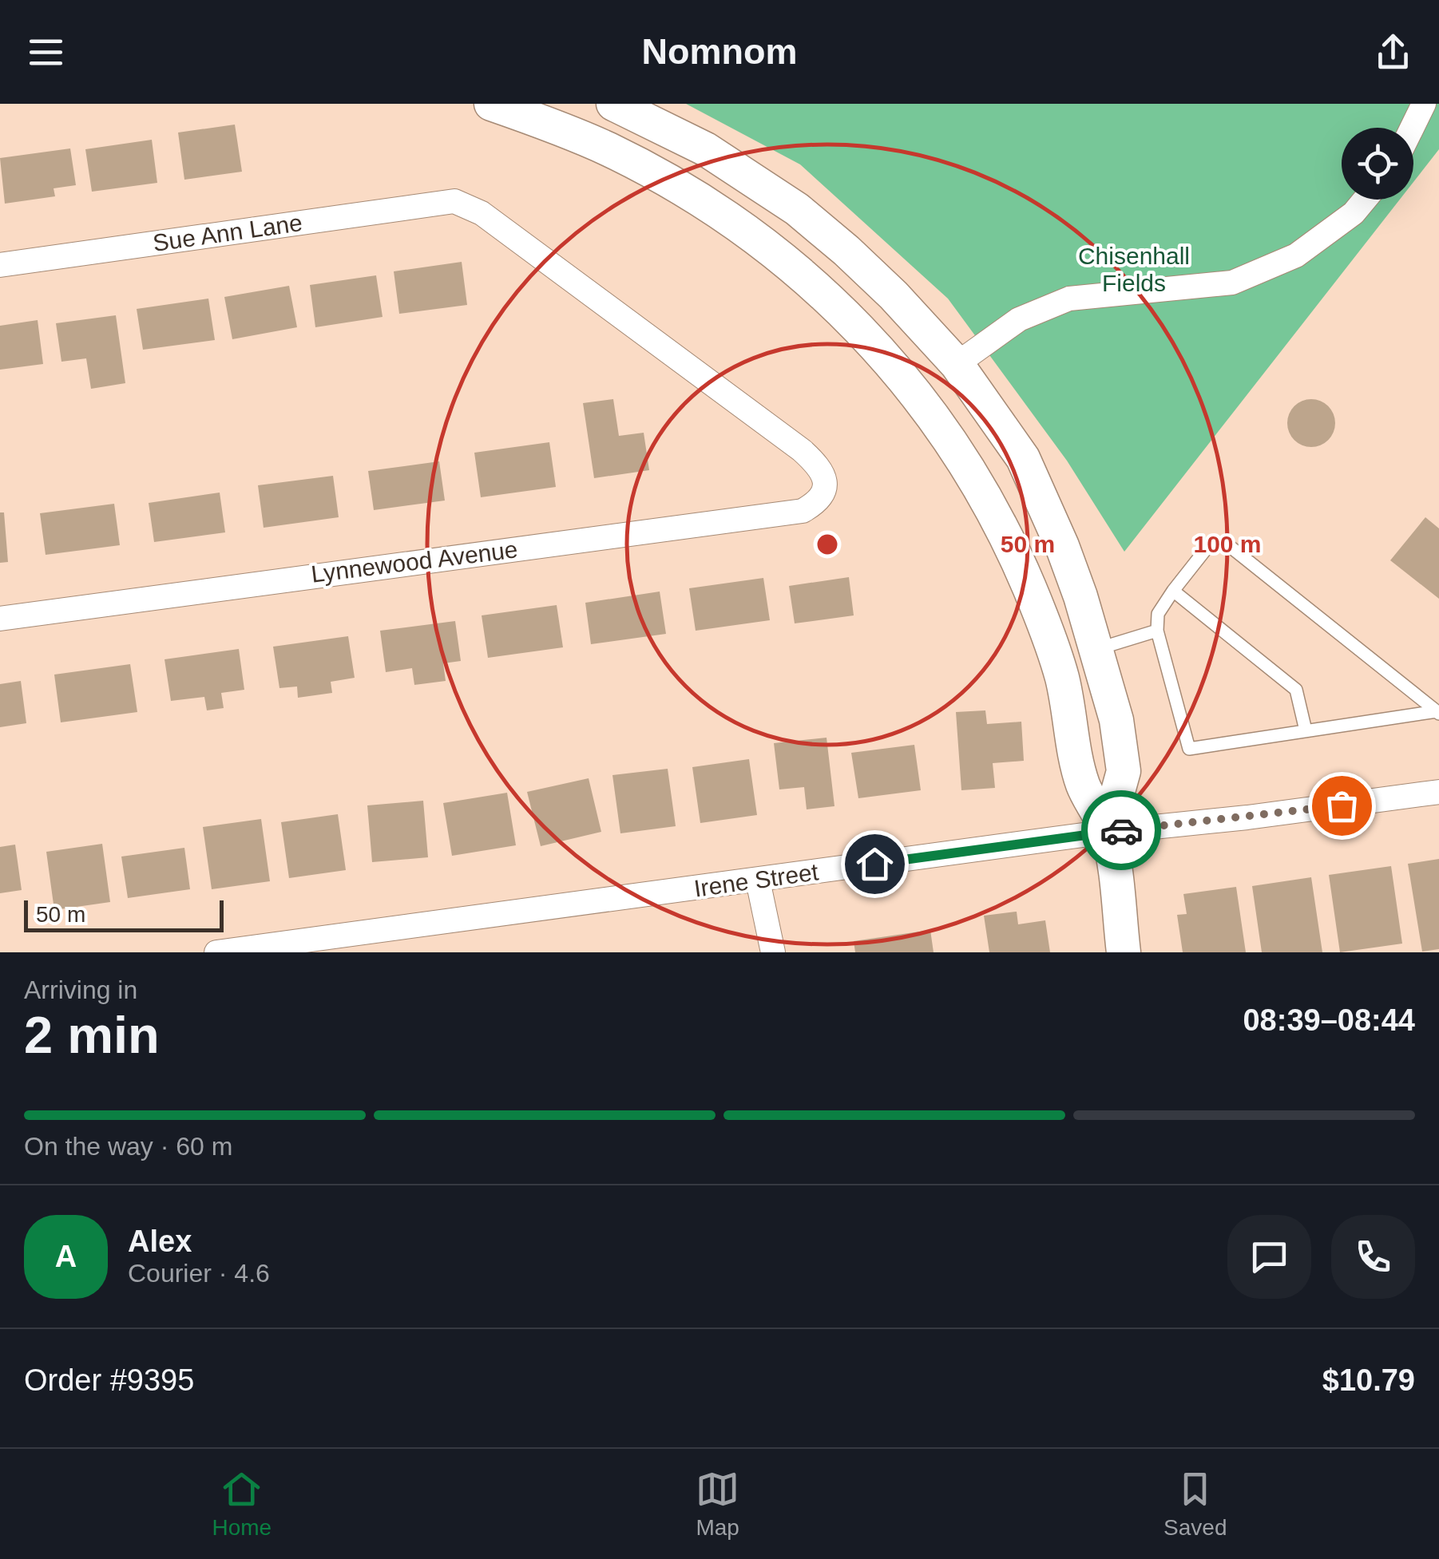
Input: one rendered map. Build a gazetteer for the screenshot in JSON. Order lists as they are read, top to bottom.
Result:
{
  "streets": {
    "street": ["Sue Ann Lane", "Lynnewood Avenue", "Irene Street"]
  },
  "crossings": [
    ["Sue Ann Lane", "Lynnewood Avenue"]
  ],
  "parks": ["Chisenhall Fields"],
  "scale_bar": "50 m",
  "page": {
    "header": "Nomnom",
    "scale": "50 m",
    "heading": ["2 min", "Arriving in", "08:39–08:44"],
    "panel": [
      "Alex",
      "Courier · 4.6",
      "Order #9395",
      "$10.79"
    ],
    "bar": "On the way · 60 m",
    "round": "A",
    "tabs": ["Home", "Map", "Saved"]
  },
  "rings": ["50 m", "100 m"]
}
